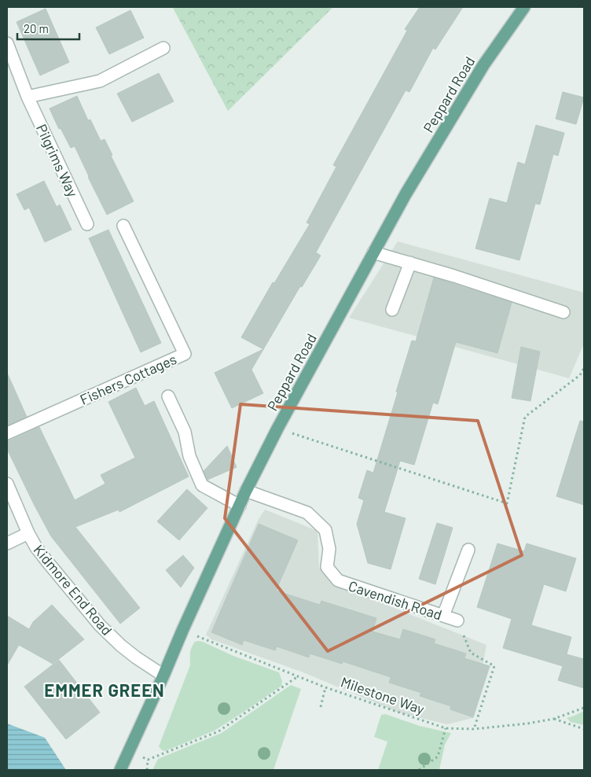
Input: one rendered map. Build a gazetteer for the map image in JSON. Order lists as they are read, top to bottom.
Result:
{
  "streets": {
    "main road": ["Peppard Road"],
    "street": [
      "Pilgrims Way",
      "Fishers Cottages",
      "Kidmore End Road",
      "Cavendish Road"
    ],
    "path": ["Milestone Way"]
  },
  "crossings": [
    ["Peppard Road", "Kidmore End Road"],
    ["Peppard Road", "Cavendish Road"],
    ["Peppard Road", "Milestone Way"]
  ],
  "districts": ["EMMER GREEN"],
  "scale_bar": "20 m"
}
